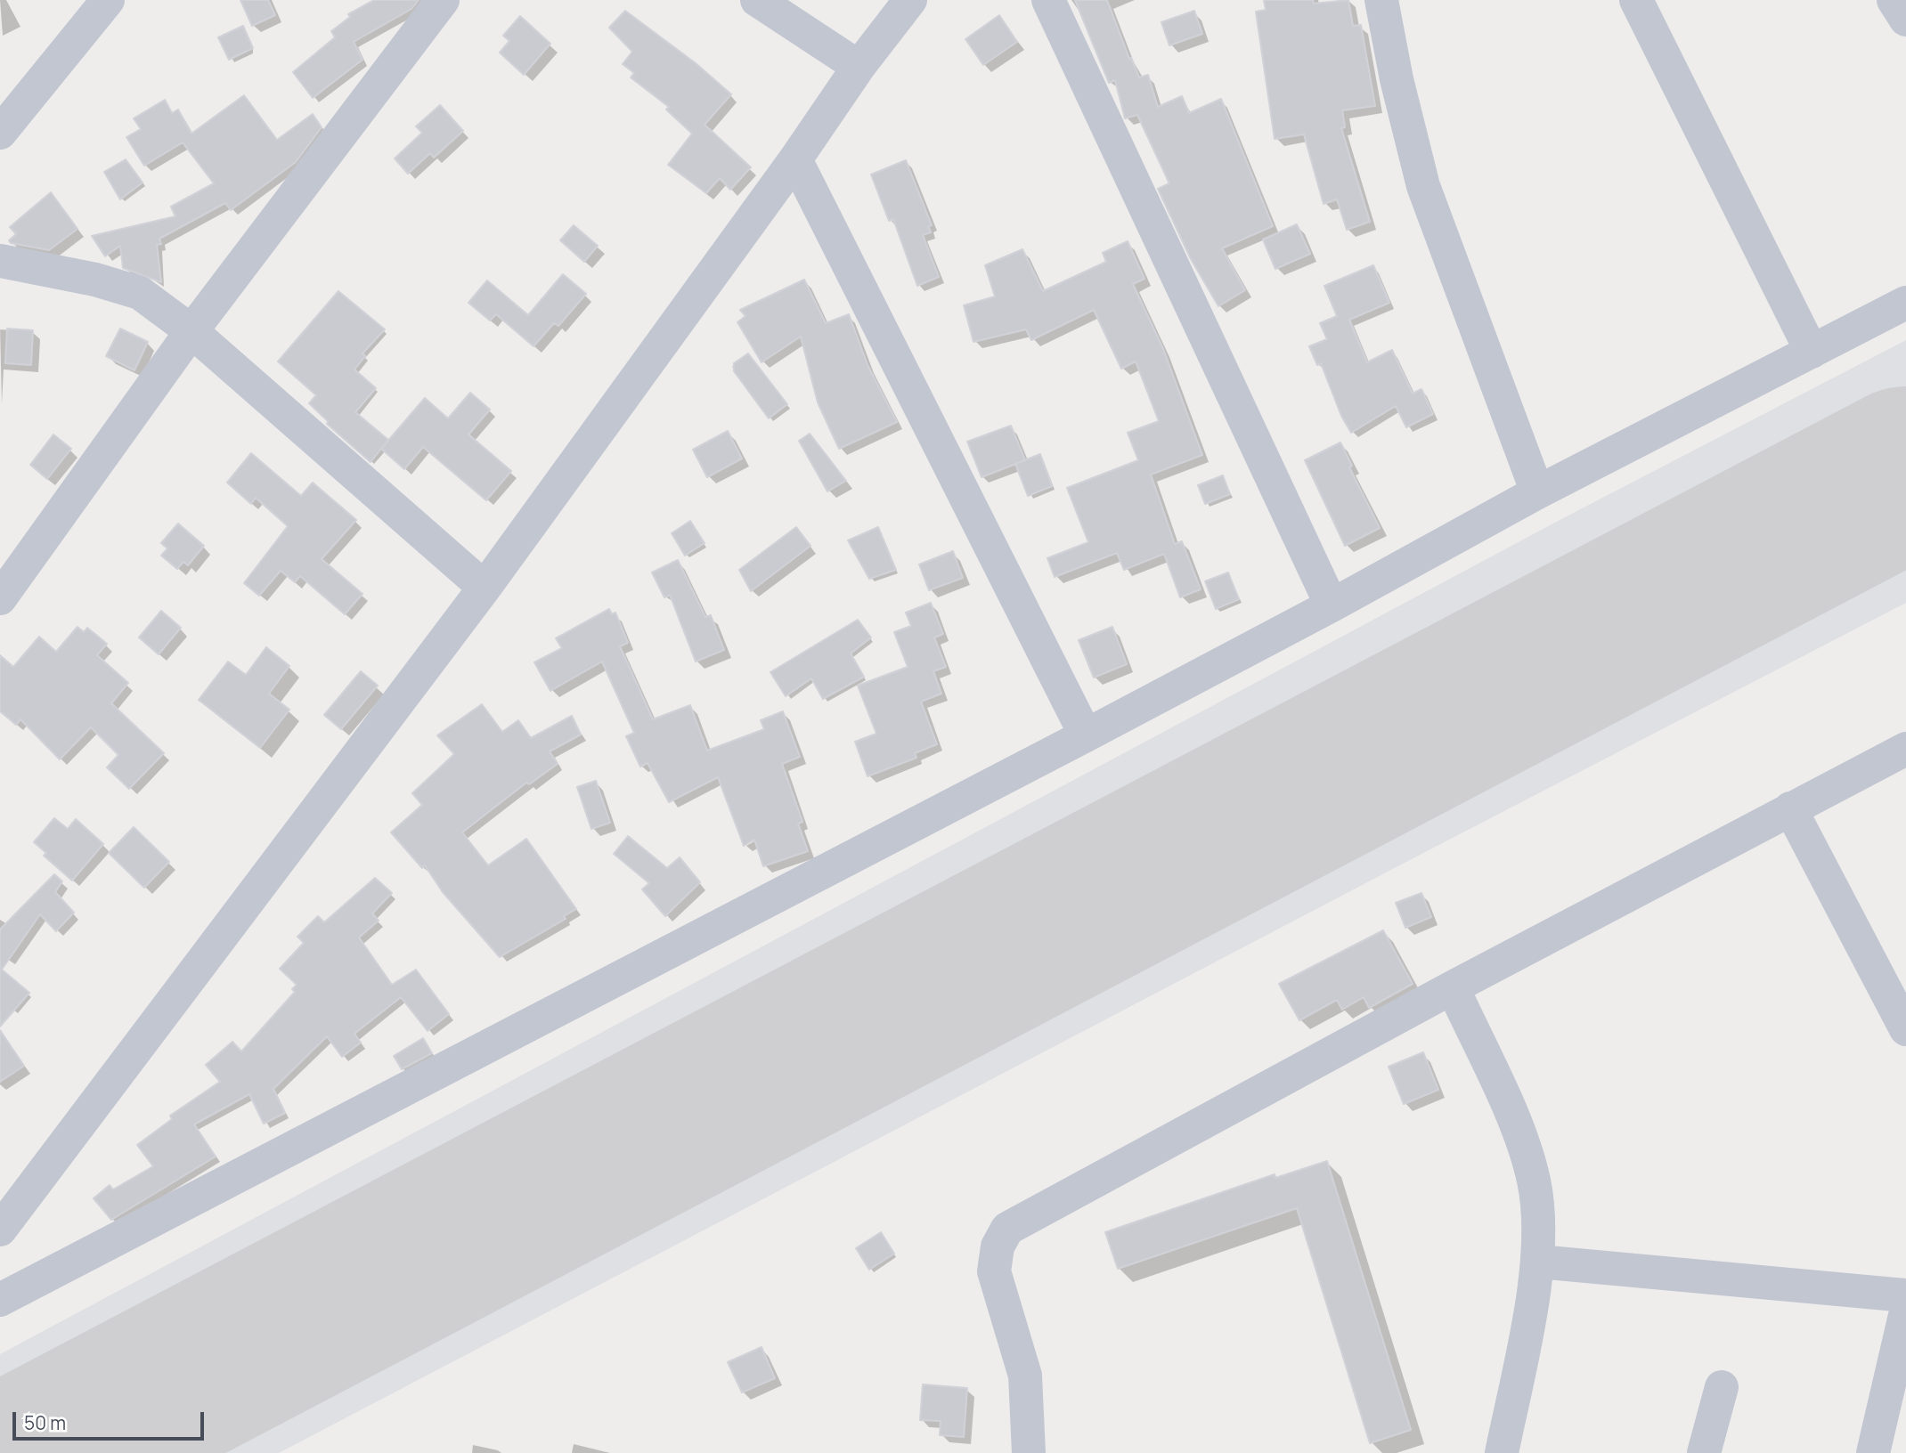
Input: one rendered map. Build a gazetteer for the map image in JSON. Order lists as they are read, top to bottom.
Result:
{
  "scale_bar": "50 m"
}
